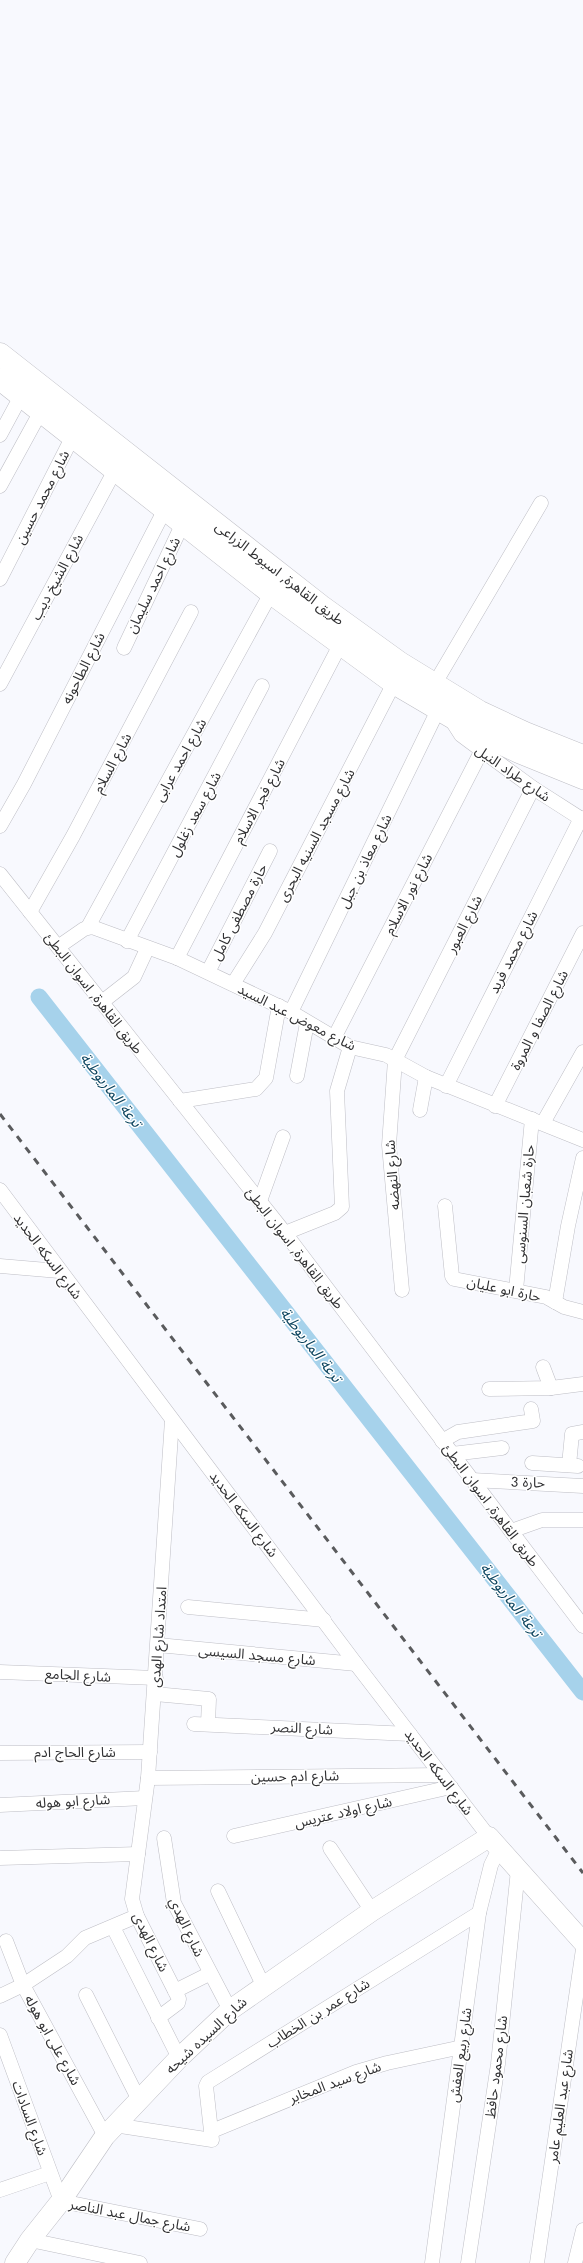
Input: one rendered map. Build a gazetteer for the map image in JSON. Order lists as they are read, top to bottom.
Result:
{
  "streets": {
    "highway": ["طريق القاهرة, اسيوط الزراعى"],
    "street": [
      "شارع محمد حسين",
      "شارع الشيخ ديب",
      "شارع احمد سليمان",
      "شارع الطاحونه",
      "شارع احمد عرابى",
      "شارع السلام",
      "شارع طراد النيل",
      "شارع فجر الاسلام",
      "شارع سعد زغلول",
      "شارع مسجد السنيه البحرى",
      "شارع معاذ بن جبل",
      "شارع نور الاسلام",
      "حارة مصطفى كامل",
      "شارع العبور",
      "شارع محمد فريد",
      "طريق القاهرة, اسوان البطئ",
      "شارع معوض عبد السيد",
      "شارع الصفا و المروة",
      "شارع النهضه",
      "حارة شعبان السنوسى",
      "شارع السكه الحديد",
      "حارة ابو عليان",
      "حارة 3",
      "امتداد شارع الهدى",
      "شارع مسجد السيسى",
      "شارع الجامع",
      "شارع النصر",
      "شارع الحاج ادم",
      "شارع ادم حسين",
      "شارع ابو هوله",
      "شارع اولاد عتريس",
      "شارع الهدي",
      "شارع الهدى",
      "شارع عمر بن الخطاب",
      "شارع السيده شيحه",
      "شارع على ابو هوله",
      "شارع ربيع العفش",
      "شارع محمود حافظ",
      "شارع سيد المخابر",
      "شارع عبد العليم عامر",
      "شارع السادات",
      "شارع جمال عبد الناصر"
    ]
  },
  "crossings": [
    ["شارع محمد حسين", "طريق القاهرة, اسيوط الزراعى"],
    ["طريق القاهرة, اسيوط الزراعى", "شارع الشيخ ديب"],
    ["طريق القاهرة, اسيوط الزراعى", "شارع احمد سليمان"],
    ["طريق القاهرة, اسيوط الزراعى", "شارع الطاحونه"],
    ["طريق القاهرة, اسيوط الزراعى", "شارع احمد عرابى"],
    ["طريق القاهرة, اسيوط الزراعى", "شارع طراد النيل"],
    ["طريق القاهرة, اسيوط الزراعى", "شارع فجر الاسلام"],
    ["طريق القاهرة, اسيوط الزراعى", "شارع مسجد السنيه البحرى"],
    ["طريق القاهرة, اسيوط الزراعى", "شارع معاذ بن جبل"],
    ["شارع احمد عرابى", "شارع معوض عبد السيد"],
    ["شارع السلام", "طريق القاهرة, اسوان البطئ"],
    ["شارع طراد النيل", "شارع معاذ بن جبل"],
    ["شارع طراد النيل", "شارع نور الاسلام"],
    ["شارع طراد النيل", "شارع العبور"],
    ["شارع طراد النيل", "شارع محمد فريد"],
    ["شارع فجر الاسلام", "شارع معوض عبد السيد"],
    ["شارع سعد زغلول", "شارع معوض عبد السيد"],
    ["شارع مسجد السنيه البحرى", "شارع معوض عبد السيد"],
    ["شارع معاذ بن جبل", "طريق القاهرة, اسوان البطئ"],
    ["شارع معاذ بن جبل", "شارع معوض عبد السيد"],
    ["شارع نور الاسلام", "شارع معوض عبد السيد"],
    ["حارة مصطفى كامل", "شارع معوض عبد السيد"],
    ["شارع العبور", "شارع معوض عبد السيد"],
    ["شارع العبور", "شارع النهضه"],
    ["شارع محمد فريد", "شارع معوض عبد السيد"],
    ["طريق القاهرة, اسوان البطئ", "حارة 3"],
    ["شارع معوض عبد السيد", "شارع الصفا و المروة"],
    ["شارع معوض عبد السيد", "شارع النهضه"],
    ["شارع معوض عبد السيد", "حارة شعبان السنوسى"],
    ["حارة شعبان السنوسى", "حارة ابو عليان"],
    ["شارع السكه الحديد", "امتداد شارع الهدى"],
    ["شارع السكه الحديد", "شارع مسجد السيسى"],
    ["شارع السكه الحديد", "شارع النصر"],
    ["شارع السكه الحديد", "شارع ادم حسين"],
    ["شارع السكه الحديد", "شارع اولاد عتريس"],
    ["شارع السكه الحديد", "شارع السيده شيحه"],
    ["شارع السكه الحديد", "شارع ربيع العفش"],
    ["امتداد شارع الهدى", "شارع مسجد السيسى"],
    ["امتداد شارع الهدى", "شارع الجامع"],
    ["امتداد شارع الهدى", "شارع الحاج ادم"],
    ["امتداد شارع الهدى", "شارع ادم حسين"],
    ["امتداد شارع الهدى", "شارع ابو هوله"],
    ["امتداد شارع الهدى", "شارع الهدى"],
    ["شارع الهدي", "شارع السيده شيحه"],
    ["شارع عمر بن الخطاب", "شارع ربيع العفش"],
    ["شارع عمر بن الخطاب", "شارع سيد المخابر"],
    ["شارع السيده شيحه", "شارع على ابو هوله"],
    ["شارع السيده شيحه", "شارع ربيع العفش"],
    ["شارع السيده شيحه", "شارع السادات"],
    ["شارع السيده شيحه", "شارع جمال عبد الناصر"],
    ["شارع ربيع العفش", "شارع سيد المخابر"],
    ["شارع السادات", "شارع جمال عبد الناصر"]
  ],
  "water": ["ترعة الماريوطية"]
}
